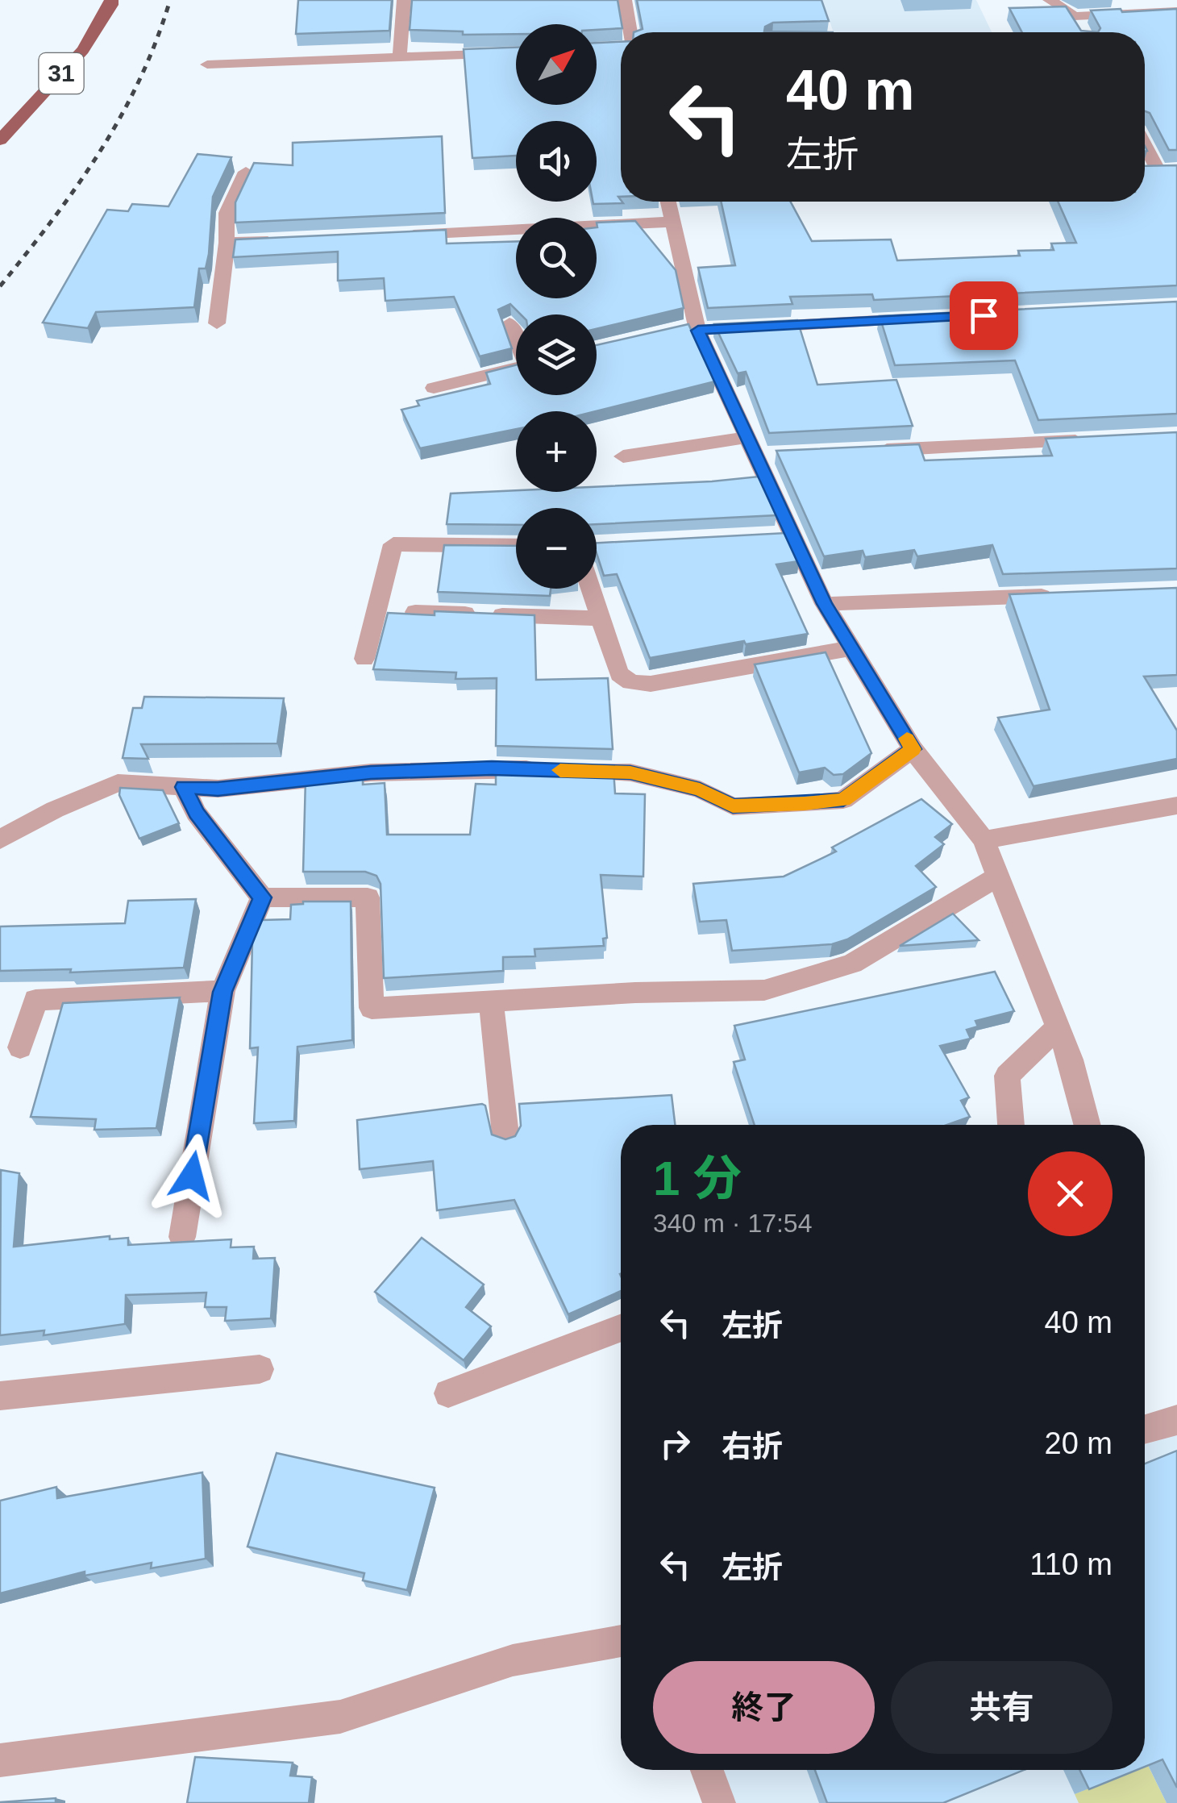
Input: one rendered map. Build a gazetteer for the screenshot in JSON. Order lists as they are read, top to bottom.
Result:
{
  "streets": {
    "main road": ["31"]
  },
  "north": "top right",
  "page": {
    "map_buttons": ["+", "−"],
    "turn": ["40 m", "左折"],
    "heading": ["1 分", "340 m · 17:54"],
    "list": [
      {
        "name": "左折",
        "value": "40 m"
      },
      {
        "name": "右折",
        "value": "20 m"
      },
      {
        "name": "左折",
        "value": "110 m"
      }
    ],
    "buttons": ["終了", "共有"]
  }
}
